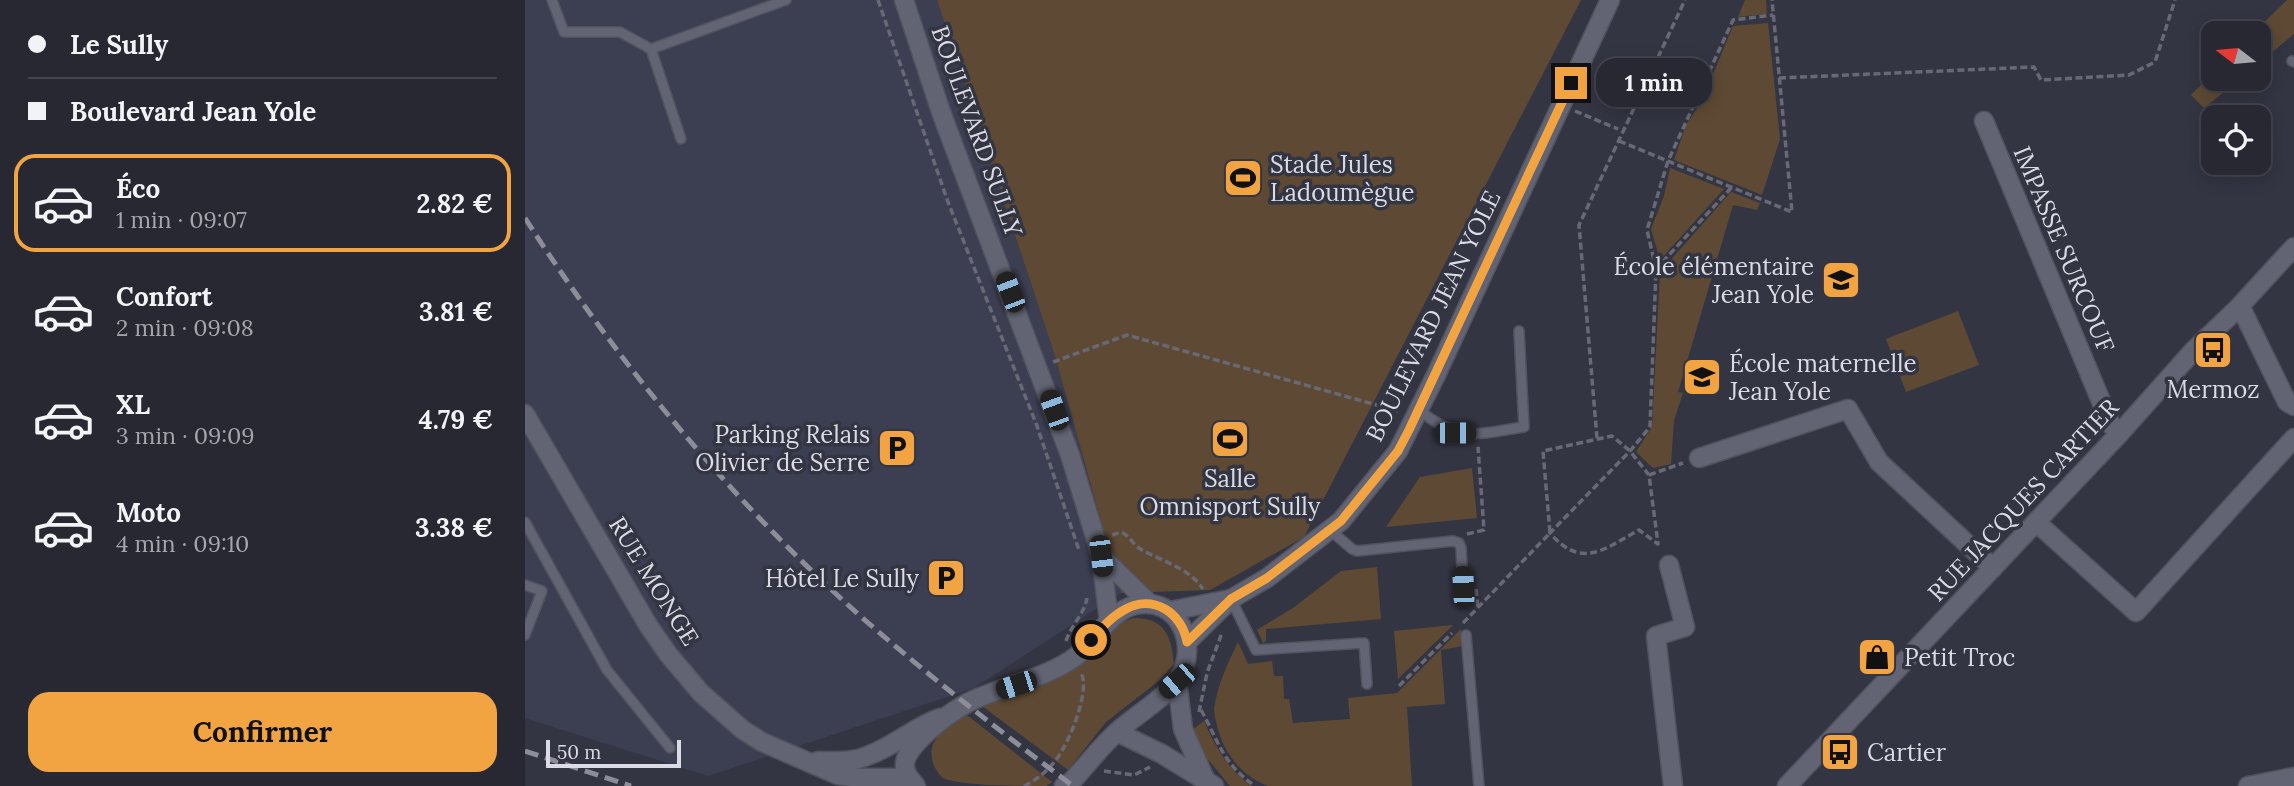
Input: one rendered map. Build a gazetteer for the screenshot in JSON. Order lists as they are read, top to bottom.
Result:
{
  "streets": {
    "street": [
      "BOULEVARD SULLY",
      "IMPASSE SURCOUF",
      "BOULEVARD JEAN YOLE",
      "RUE JACQUES CARTIER",
      "RUE MONGE"
    ]
  },
  "crossings": [
    ["IMPASSE SURCOUF", "RUE JACQUES CARTIER"]
  ],
  "places": {
    "sports": ["Stade Jules Ladoumègue", "Salle Omnisport Sully"],
    "school or university": ["École élémentaire Jean Yole", "École maternelle Jean Yole"],
    "bus stop": ["Mermoz", "Cartier"],
    "parking": ["Parking Relais Olivier de Serre", "Hôtel Le Sully"],
    "shop": ["Petit Troc"]
  },
  "scale_bar": "50 m",
  "north": "left",
  "page": {
    "banner": ["Le Sully", "Boulevard Jean Yole"],
    "bubble": "1 min",
    "list": [
      {
        "name": "Éco",
        "note": "1 min · 09:07",
        "value": "2.82 €"
      },
      {
        "name": "Confort",
        "note": "2 min · 09:08",
        "value": "3.81 €"
      },
      {
        "name": "XL",
        "note": "3 min · 09:09",
        "value": "4.79 €"
      },
      {
        "name": "Moto",
        "note": "4 min · 09:10",
        "value": "3.38 €"
      }
    ],
    "buttons": "Confirmer",
    "scale": "50 m"
  }
}
